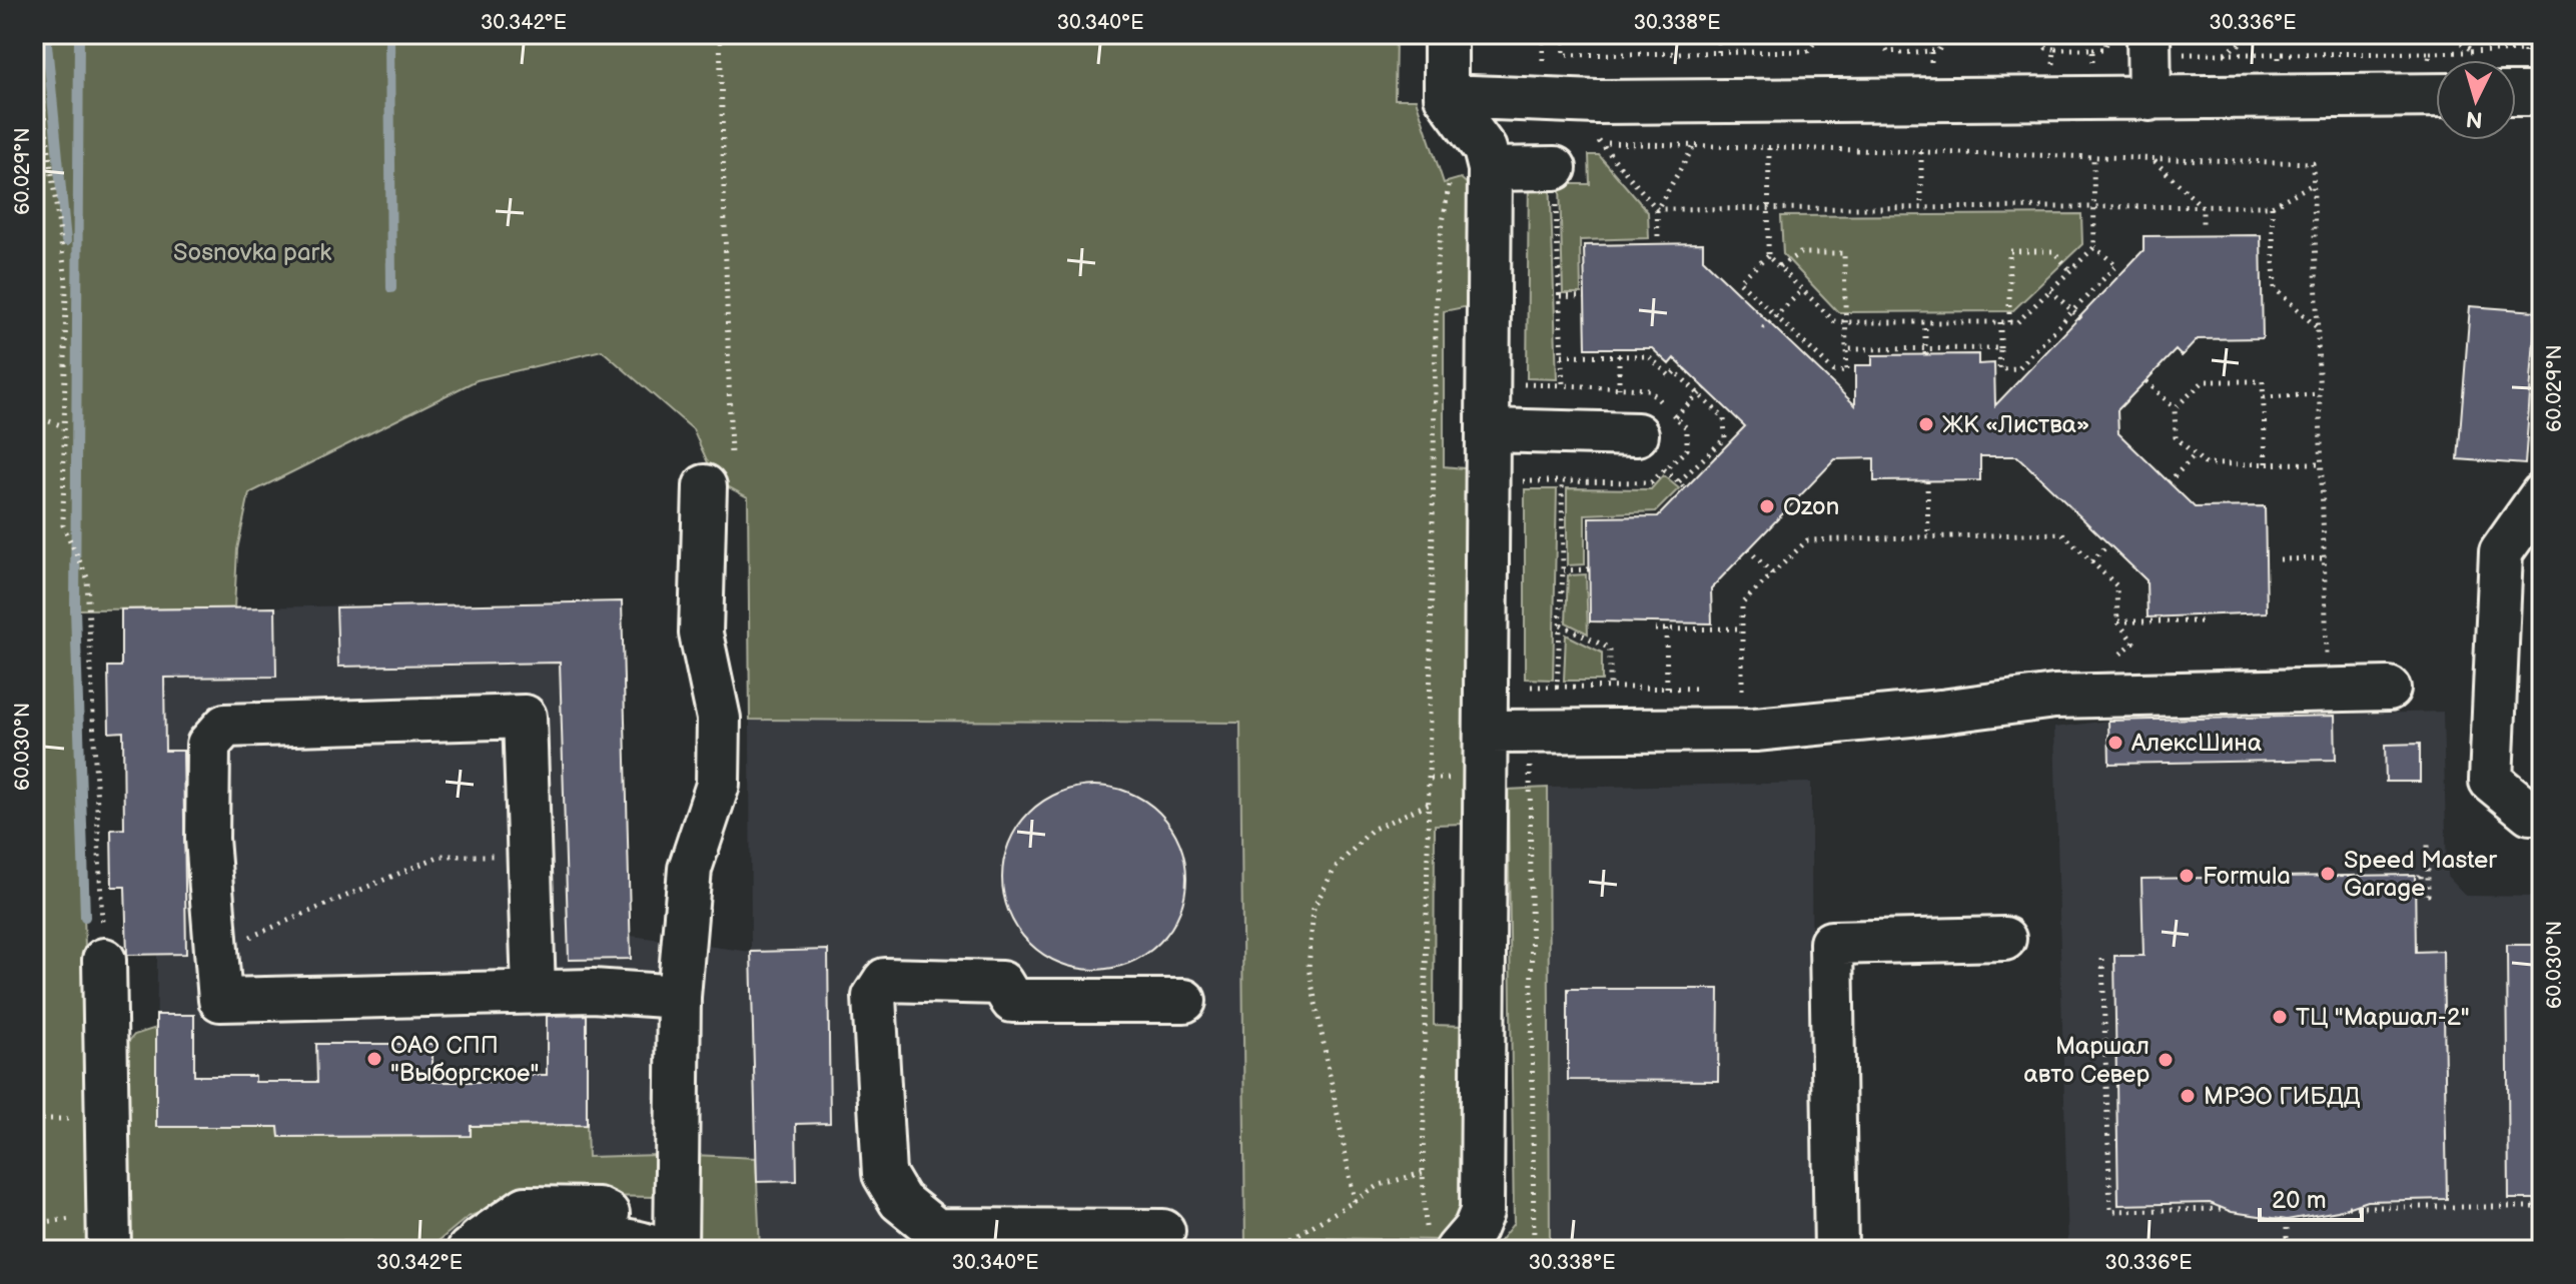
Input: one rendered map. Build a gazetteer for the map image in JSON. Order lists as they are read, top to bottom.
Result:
{
  "parks": ["Sosnovka park"],
  "places": [
    "ЖК «Листва»",
    "Ozon",
    "АлексШина",
    "Speed Master Garage",
    "Formula",
    "ТЦ \"Маршал-2\"",
    "ОАО СПП \"Выборгское\"",
    "Маршал авто Север",
    "МРЭО ГИБДД"
  ],
  "scale_bar": "20 m",
  "north": "bottom",
  "coordinates": [
    "30.342°E",
    "30.340°E",
    "30.338°E",
    "30.336°E",
    "60.029°N",
    "60.030°N"
  ]
}
